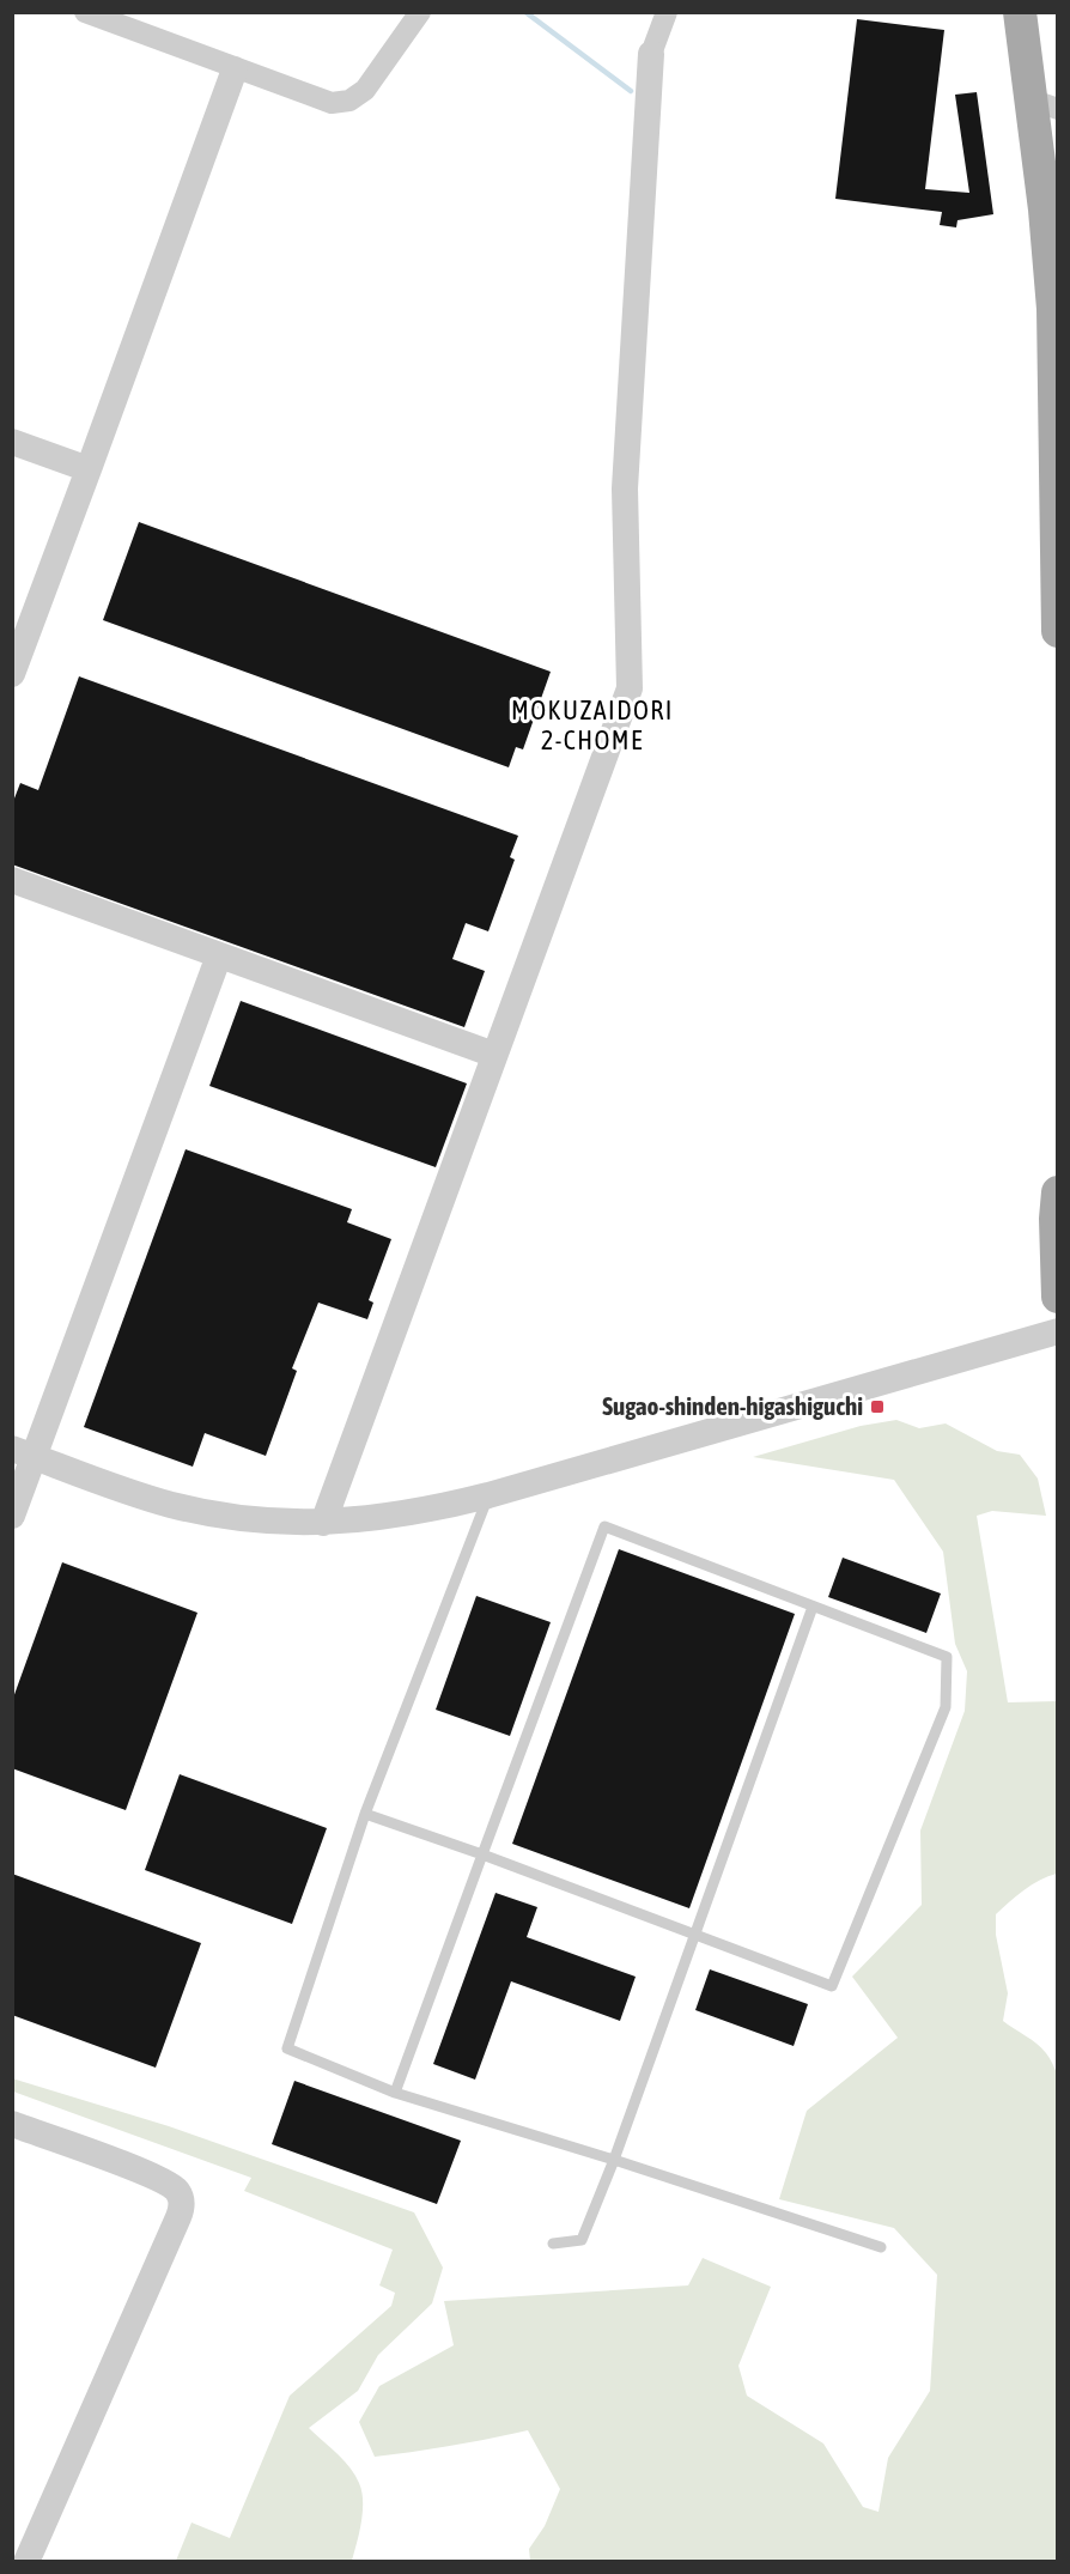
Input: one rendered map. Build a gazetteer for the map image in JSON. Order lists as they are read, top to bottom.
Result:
{
  "districts": ["MOKUZAIDORI 2-CHOME"],
  "places": {
    "transit": ["Sugao-shinden-higashiguchi"]
  }
}
